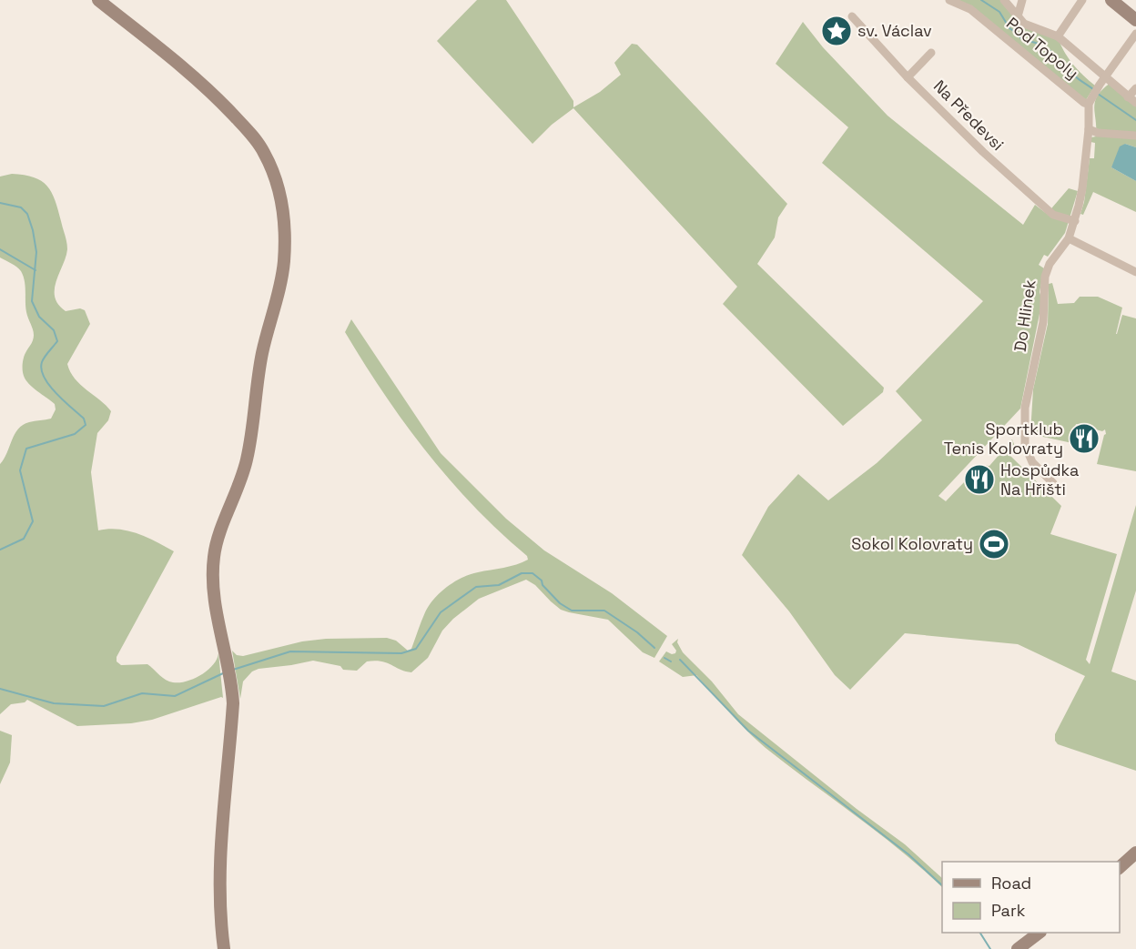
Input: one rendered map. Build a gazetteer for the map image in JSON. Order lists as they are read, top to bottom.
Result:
{
  "streets": {
    "street": ["Pod Topoly", "Na Předevsi", "Do Hlinek"]
  },
  "crossings": [
    ["Pod Topoly", "Do Hlinek"],
    ["Na Předevsi", "Do Hlinek"]
  ],
  "places": {
    "place": ["sv. Václav"],
    "restaurant": ["Sportklub Tenis Kolovraty", "Hospůdka Na Hřišti"],
    "sports": ["Sokol Kolovraty"]
  },
  "legend": ["Road", "Park"]
}
